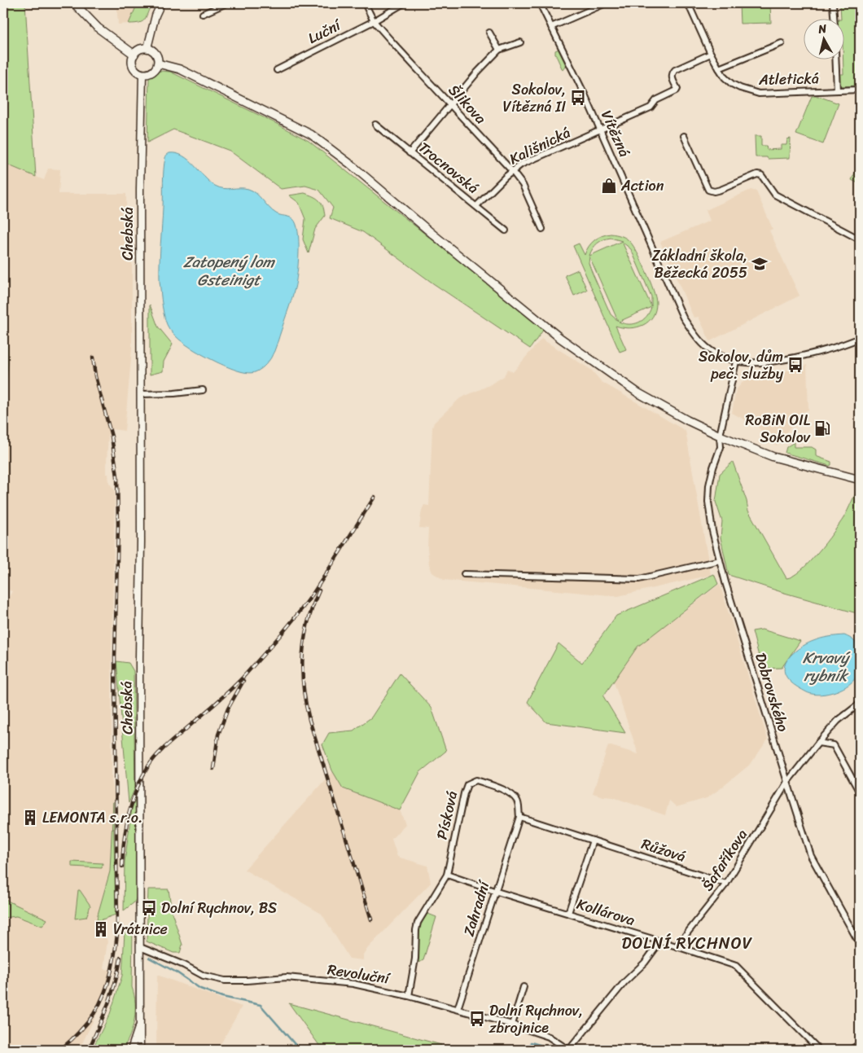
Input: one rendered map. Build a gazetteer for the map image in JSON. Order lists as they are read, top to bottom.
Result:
{
  "streets": {
    "street": [
      "Luční",
      "Atletická",
      "Šlikova",
      "Vítězná",
      "Kališnická",
      "Trocnovská",
      "Chebská",
      "Dobrovského",
      "Písková",
      "Růžová",
      "Šafaříkova",
      "Zahradní",
      "Kollárova",
      "Revoluční"
    ]
  },
  "crossings": [
    ["Luční", "Šlikova"],
    ["Šlikova", "Kališnická"],
    ["Vítězná", "Kališnická"],
    ["Vítězná", "Dobrovského"],
    ["Kališnická", "Trocnovská"],
    ["Chebská", "Revoluční"],
    ["Dobrovského", "Šafaříkova"],
    ["Písková", "Růžová"],
    ["Písková", "Zahradní"],
    ["Písková", "Revoluční"],
    ["Růžová", "Šafaříkova"],
    ["Růžová", "Zahradní"],
    ["Šafaříkova", "Kollárova"],
    ["Zahradní", "Kollárova"],
    ["Zahradní", "Revoluční"]
  ],
  "districts": ["DOLNÍ RYCHNOV"],
  "water": ["Zatopený lom Gsteinigt", "Krvavý rybník"],
  "places": {
    "bus stop": [
      "Sokolov, Vítězná II",
      "Sokolov, dům peč. služby",
      "Dolní Rychnov, BS",
      "Dolní Rychnov, zbrojnice"
    ],
    "shop": ["Action"],
    "school or university": ["Základní škola, Běžecká 2055"],
    "fuel station": ["RoBiN OIL Sokolov"],
    "building": ["LEMONTA s.r.o.", "Vrátnice"]
  },
  "north": "top"
}
